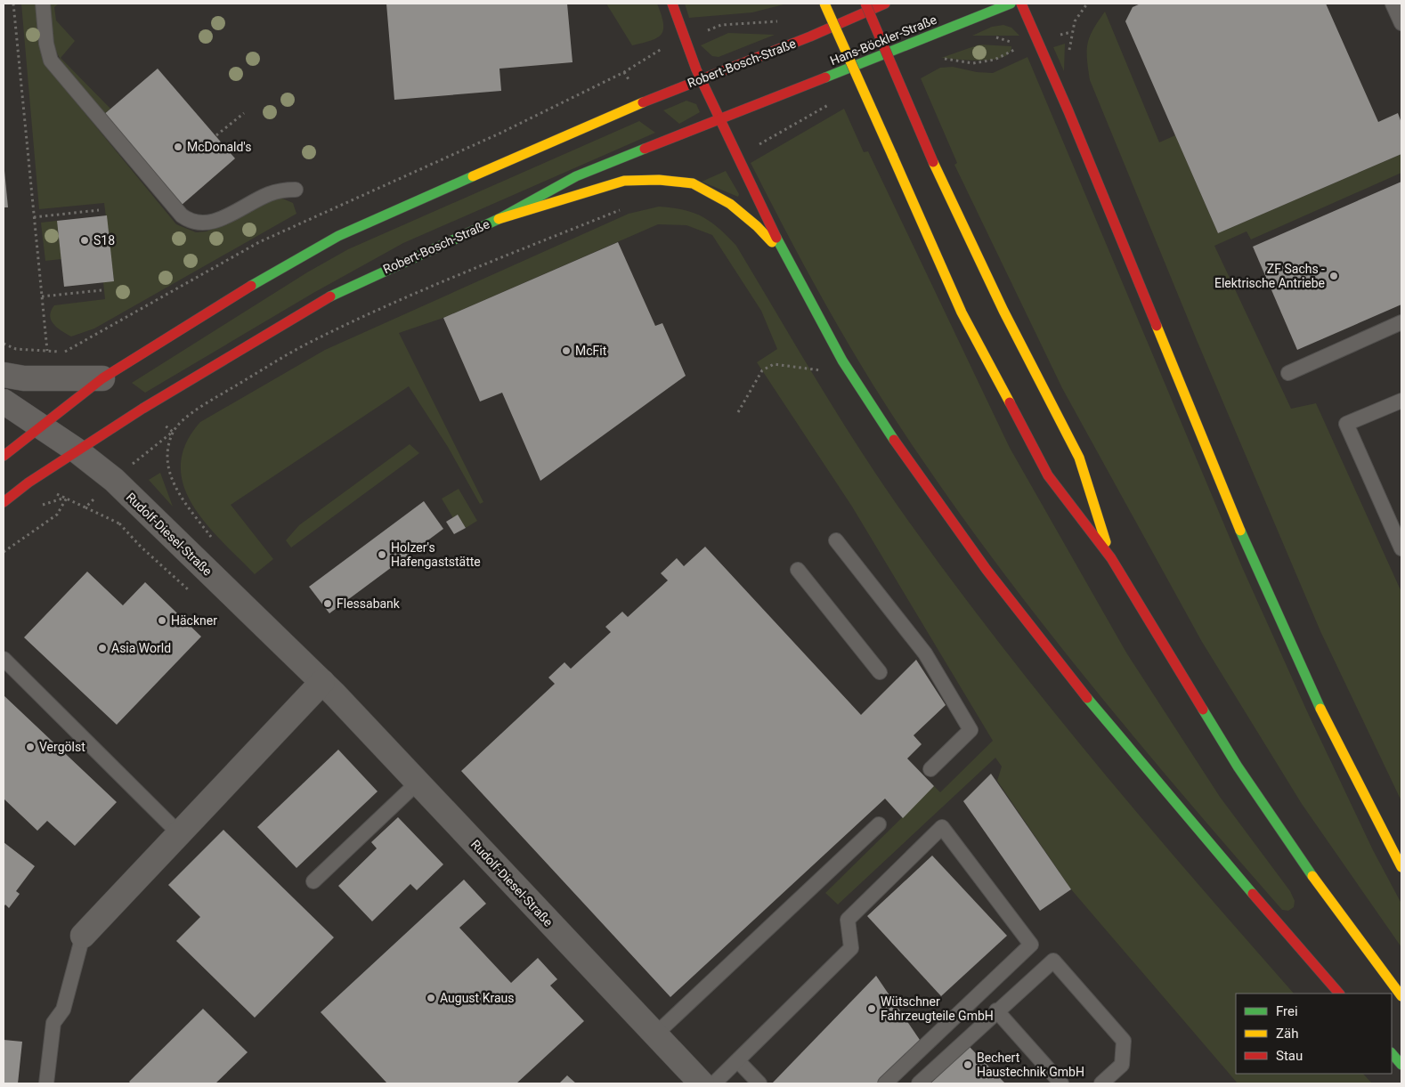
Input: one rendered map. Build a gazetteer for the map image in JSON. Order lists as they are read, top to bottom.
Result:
{
  "streets": {
    "main road": ["Hans-Böckler-Straße", "Robert-Bosch-Straße"],
    "street": ["Rudolf-Diesel-Straße"]
  },
  "crossings": [
    ["Hans-Böckler-Straße", "Robert-Bosch-Straße"],
    ["Robert-Bosch-Straße", "Rudolf-Diesel-Straße"]
  ],
  "places": [
    "McDonald's",
    "S18",
    "ZF Sachs - Elektrische Antriebe",
    "McFit",
    "Holzer's Hafengaststätte",
    "Flessabank",
    "Häckner",
    "Asia World",
    "Vergölst",
    "August Kraus",
    "Wütschner Fahrzeugteile GmbH",
    "Bechert Haustechnik GmbH"
  ],
  "legend": ["Frei", "Zäh", "Stau"]
}
